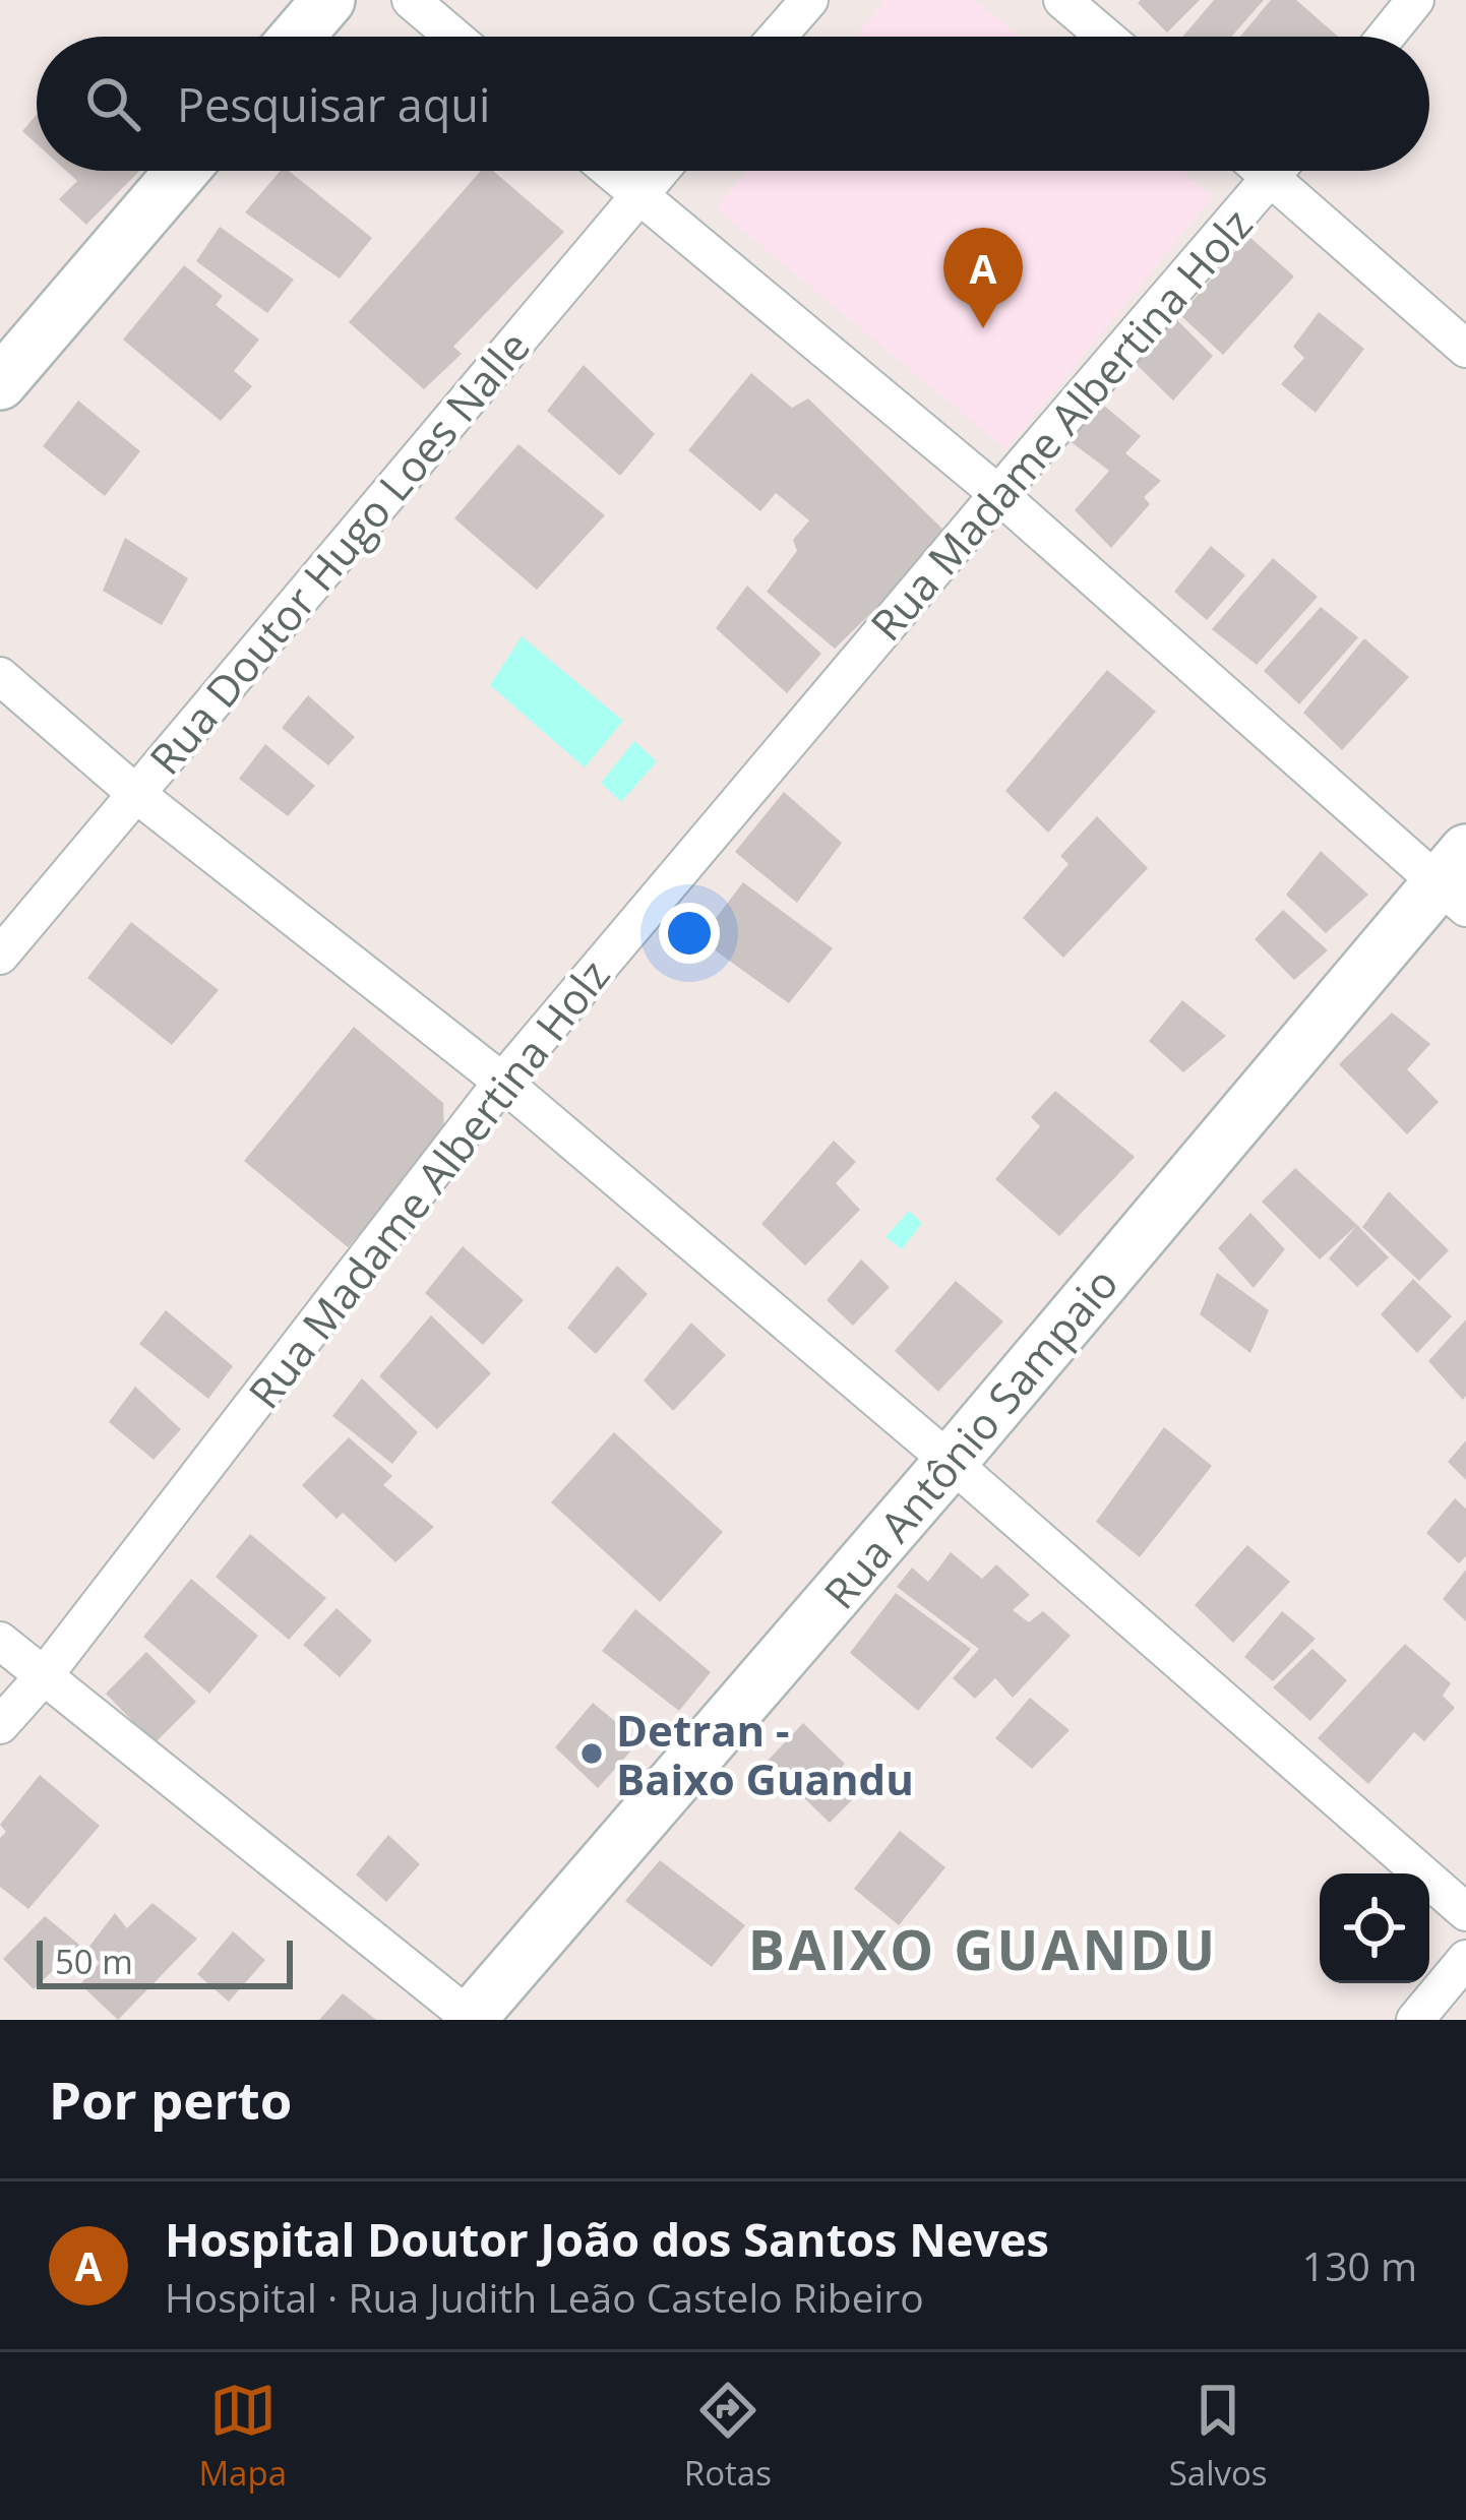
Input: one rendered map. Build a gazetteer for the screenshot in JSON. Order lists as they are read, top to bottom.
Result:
{
  "streets": {
    "street": ["Rua Madame Albertina Holz", "Rua Doutor Hugo Loes Nalle", "Rua Antônio Sampaio"]
  },
  "districts": ["BAIXO GUANDU"],
  "places": ["Detran - Baixo Guandu"],
  "scale_bar": "50 m",
  "page": {
    "search": "Pesquisar aqui",
    "pins": "A",
    "scale": "50 m",
    "heading": "Por perto",
    "list": [
      {
        "mark": "A",
        "name": "Hospital Doutor João dos Santos Neves",
        "note": "Hospital · Rua Judith Leão Castelo Ribeiro",
        "value": "130 m"
      }
    ],
    "nav": ["Mapa", "Rotas", "Salvos"]
  }
}
